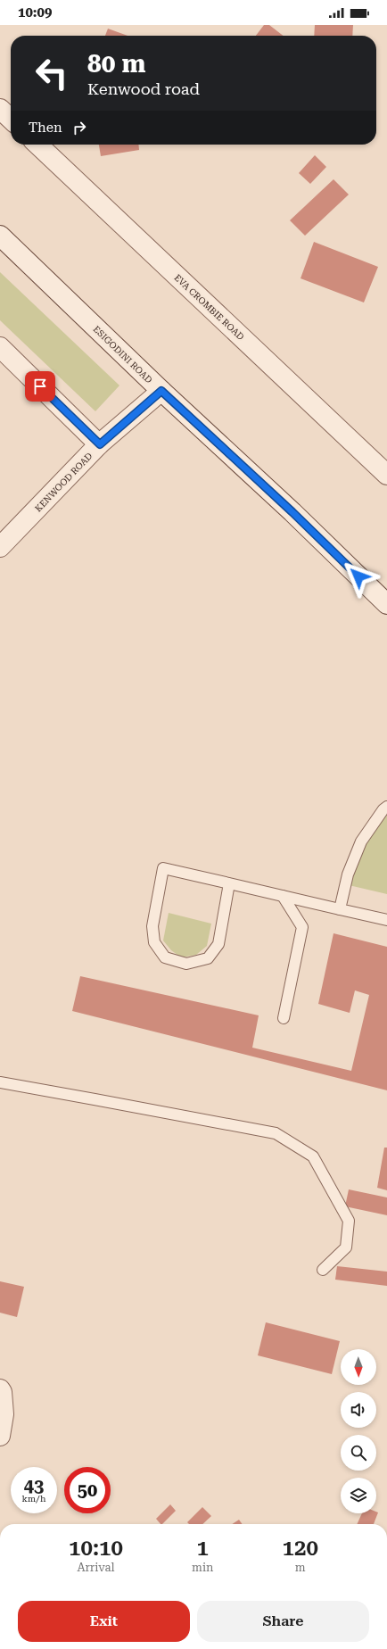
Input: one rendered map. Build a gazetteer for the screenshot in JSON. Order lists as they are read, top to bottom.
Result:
{
  "streets": {
    "street": ["EVA CROMBIE ROAD", "ESIGODINI ROAD", "KENWOOD ROAD"]
  },
  "crossings": [
    ["ESIGODINI ROAD", "KENWOOD ROAD"]
  ],
  "north": "bottom",
  "page": {
    "status": "10:09",
    "turn": ["80 m", "Kenwood road"],
    "then": "Then",
    "speed": "43 km/h",
    "limit": "50",
    "eta": [
      "10:10",
      "Arrival",
      "1",
      "min",
      "120",
      "m"
    ],
    "buttons": ["Exit", "Share"]
  }
}
